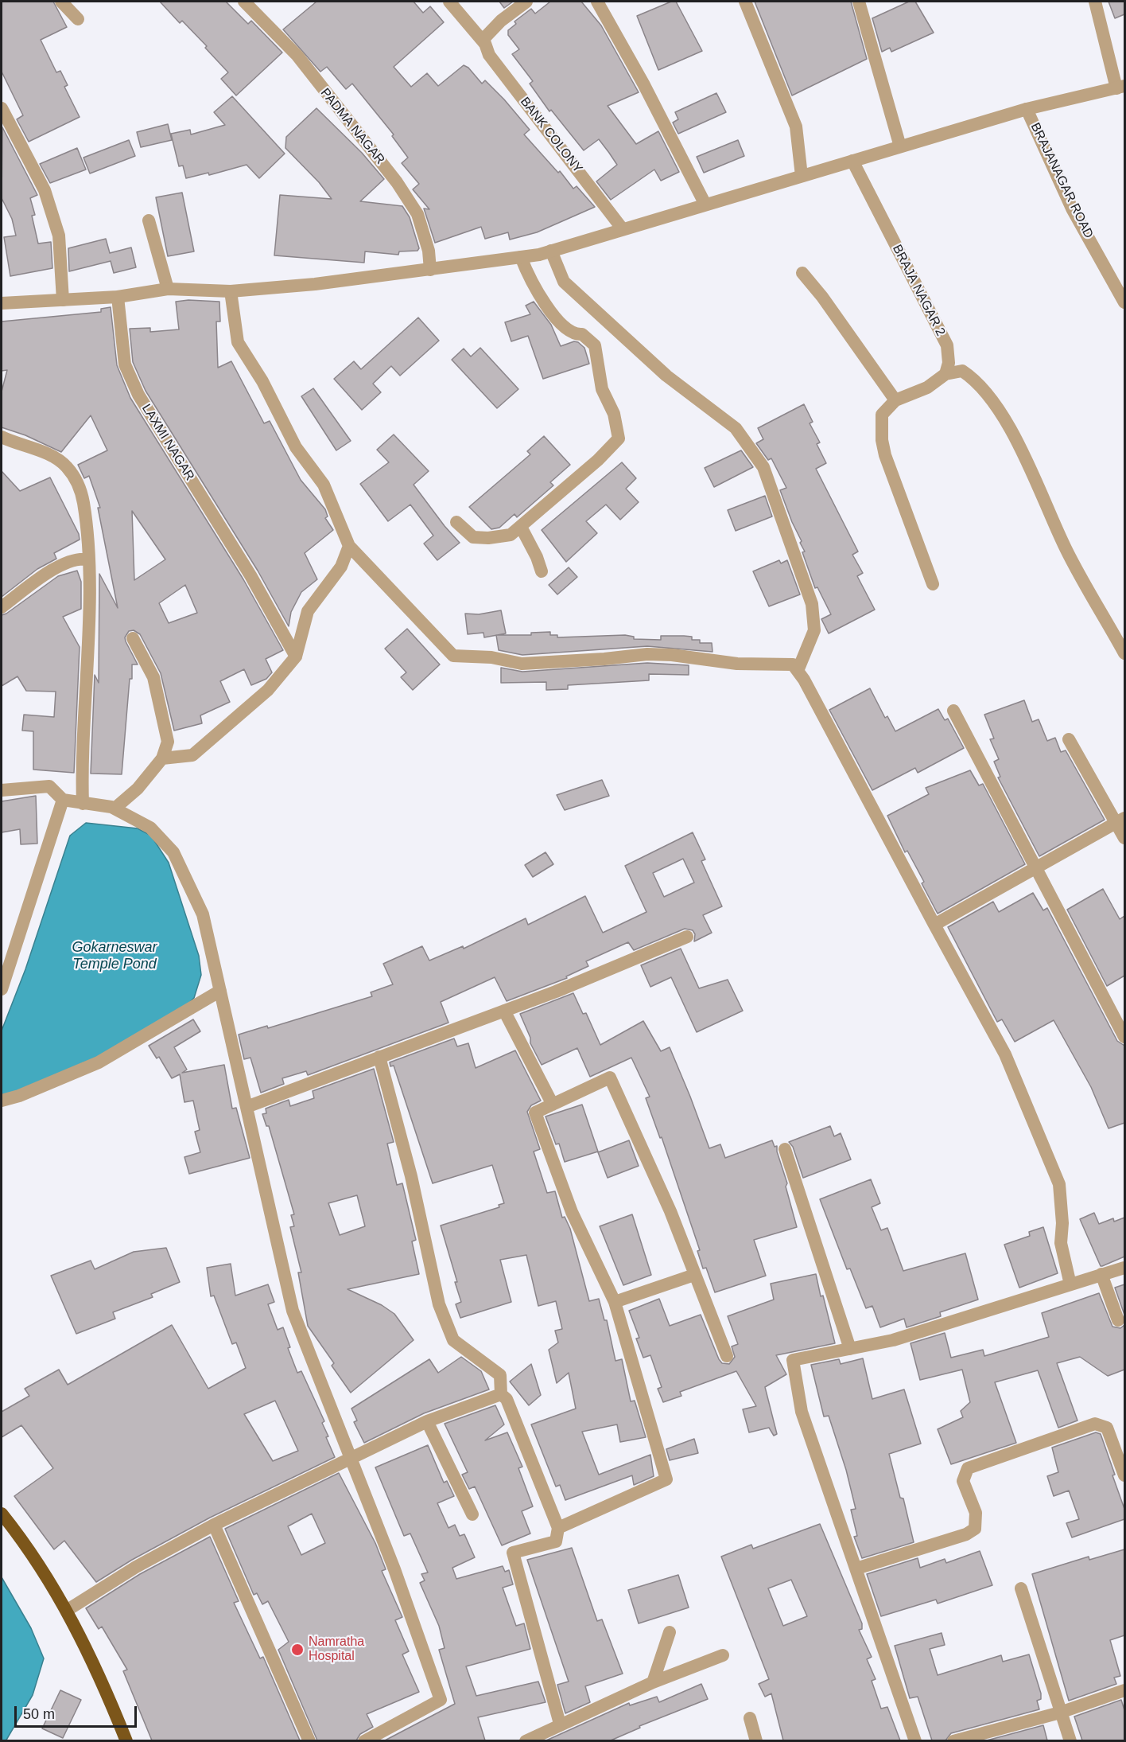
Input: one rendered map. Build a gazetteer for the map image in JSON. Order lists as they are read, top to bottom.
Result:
{
  "streets": {
    "street": [
      "PADMA NAGAR",
      "BANK COLONY",
      "BRAJANAGAR ROAD",
      "BRAJA NAGAR 2",
      "LAXMI NAGAR"
    ]
  },
  "water": ["Gokarneswar Temple Pond"],
  "places": ["Namratha Hospital"],
  "scale_bar": "50 m"
}
